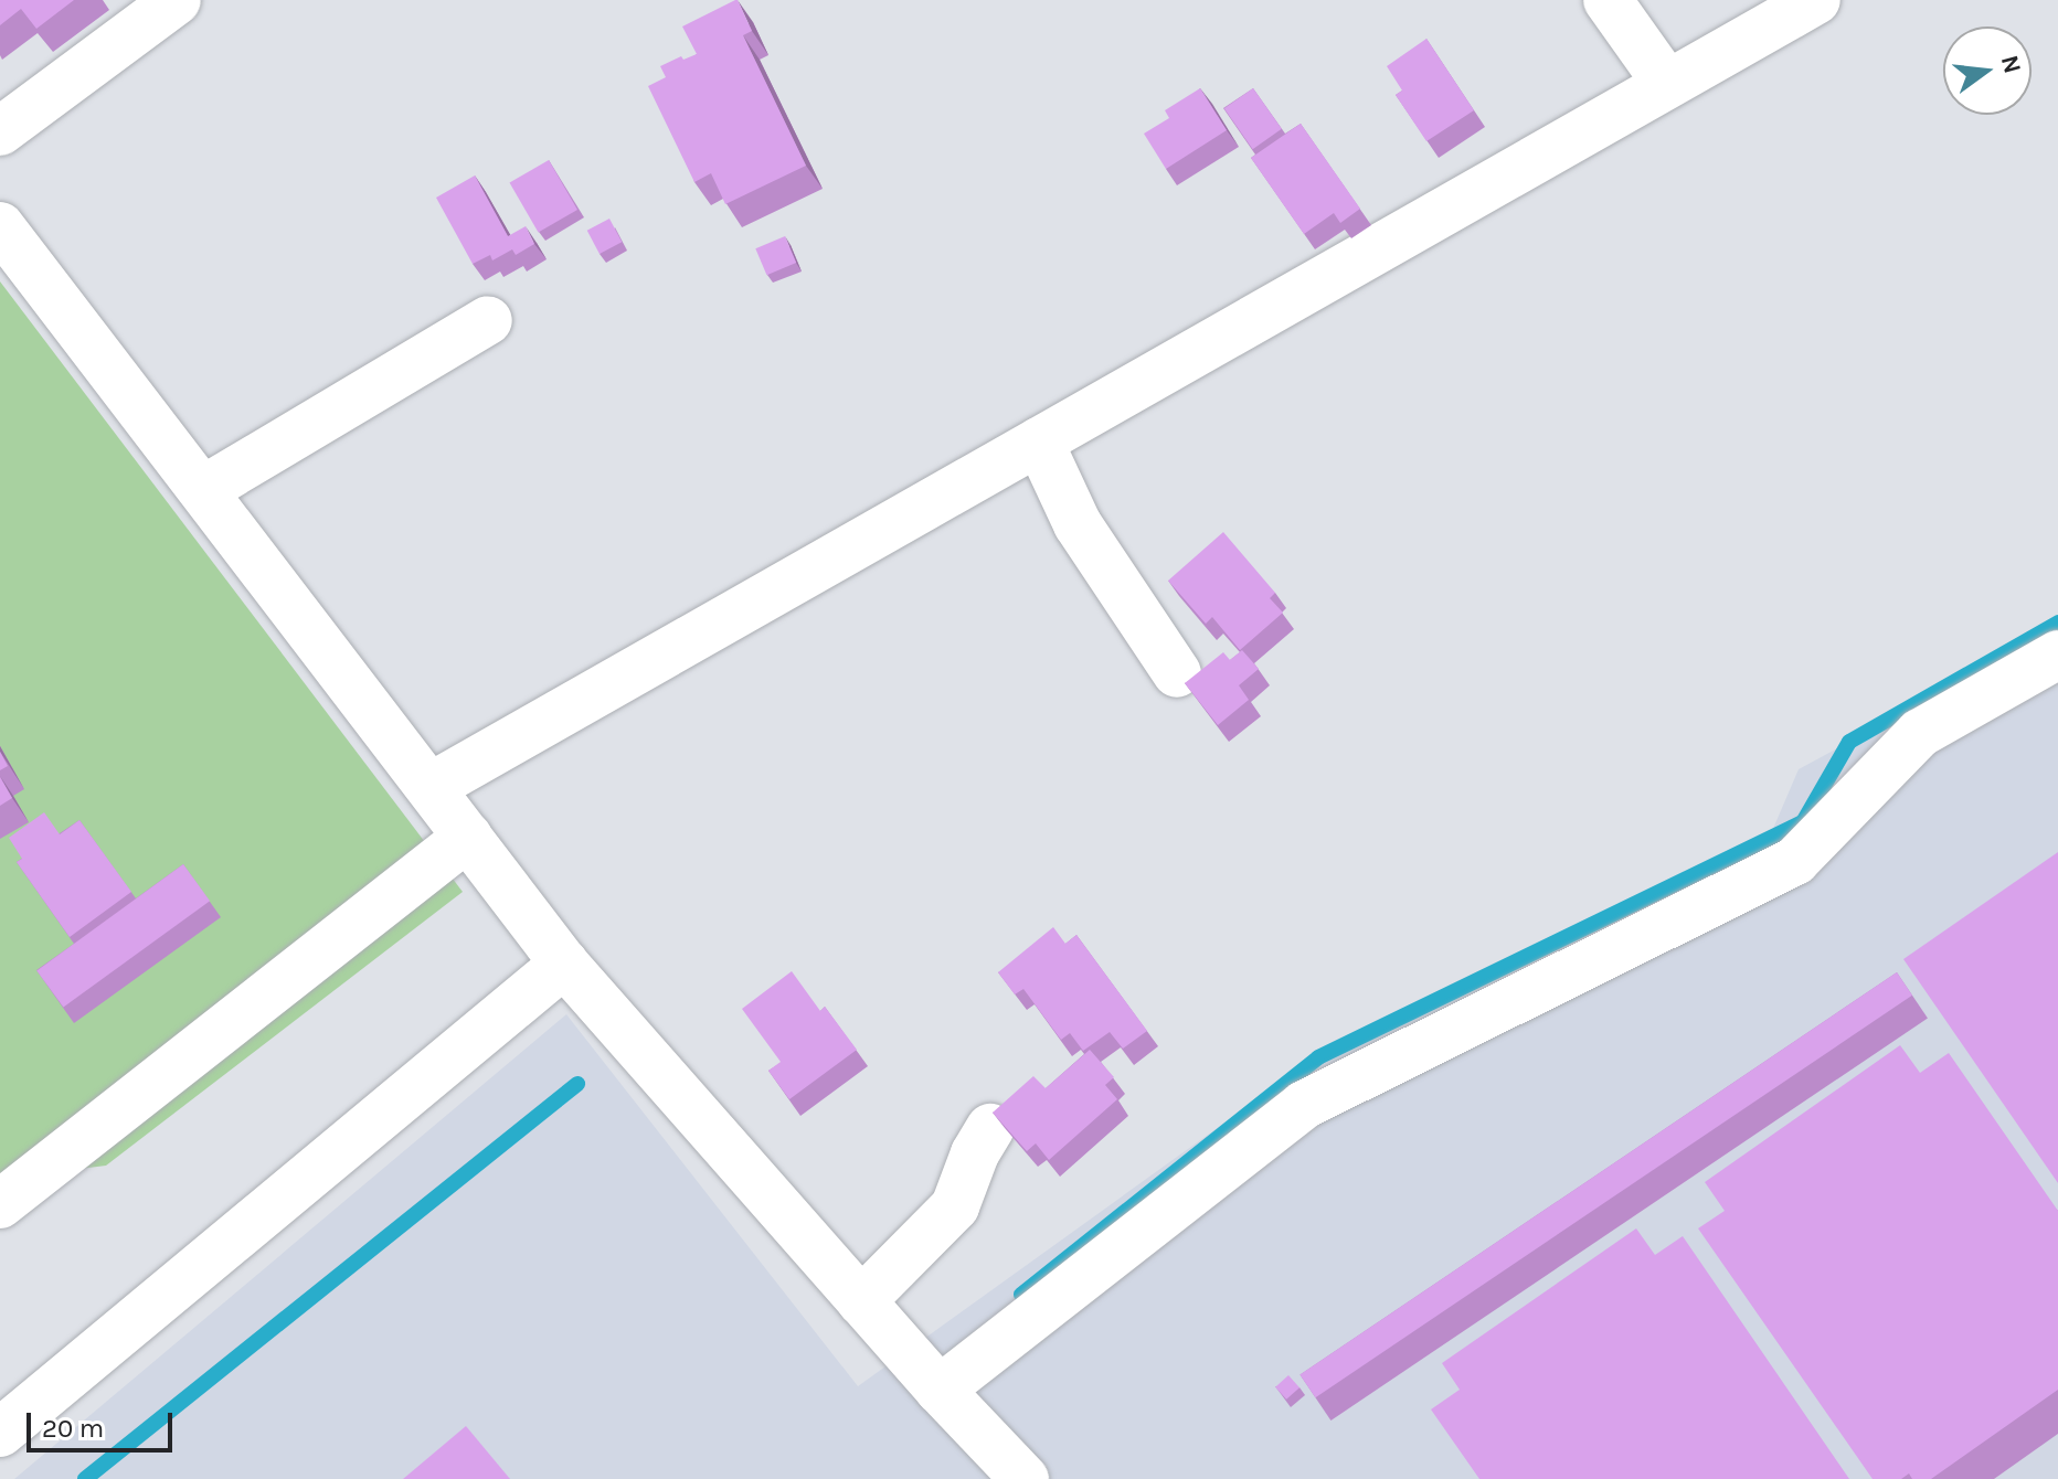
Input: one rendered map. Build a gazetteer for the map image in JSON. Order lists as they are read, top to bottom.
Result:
{
  "scale_bar": "20 m",
  "north": "right"
}
